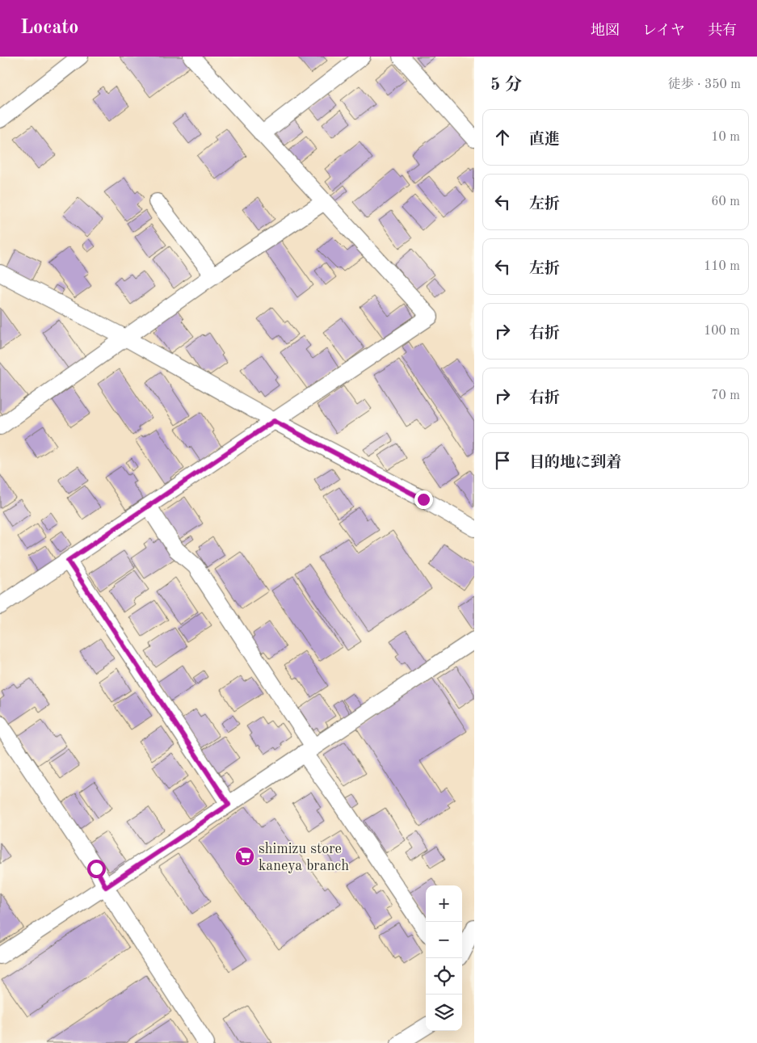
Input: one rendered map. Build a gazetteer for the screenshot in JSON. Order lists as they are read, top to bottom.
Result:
{
  "places": {
    "supermarket": ["shimizu store kaneya branch"]
  },
  "page": {
    "header": "Locato",
    "nav": ["地図", "レイヤ", "共有"],
    "heading": ["5 分", "徒歩 · 350 m"],
    "list": [
      ["直進", "10 m"],
      ["左折", "60 m"],
      ["左折", "110 m"],
      ["右折", "100 m"],
      ["右折", "70 m"],
      "目的地に到着"
    ],
    "map_buttons": ["+", "−"]
  }
}
